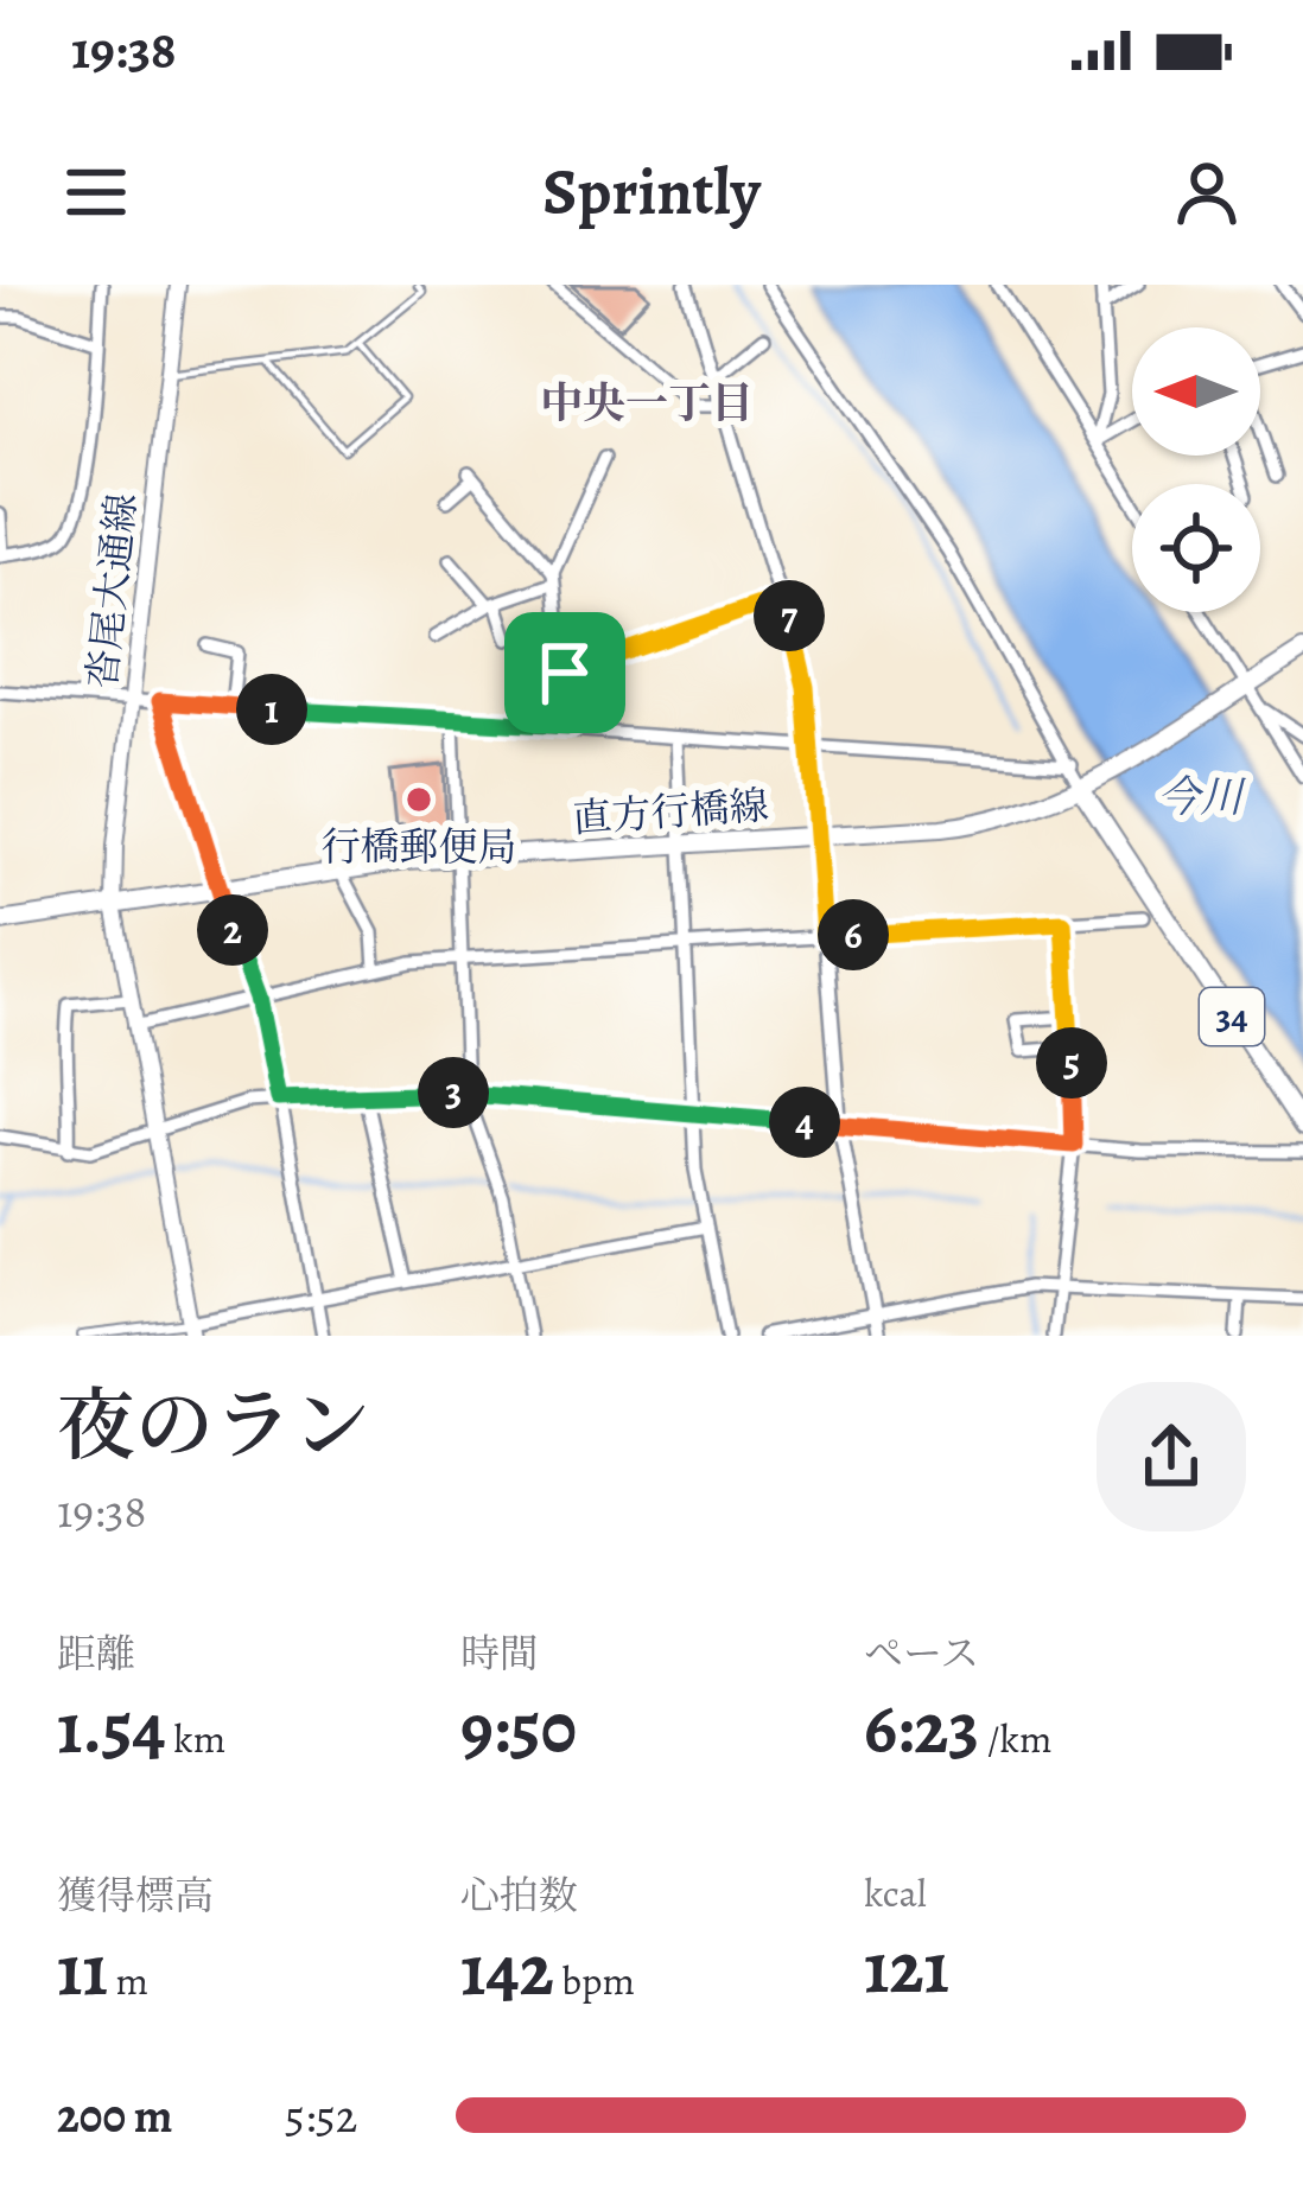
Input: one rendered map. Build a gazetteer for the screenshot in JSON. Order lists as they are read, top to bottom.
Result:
{
  "streets": {
    "main road": ["沓尾大通線", "直方行橋線", "34"]
  },
  "crossings": [
    ["沓尾大通線", "直方行橋線"],
    ["直方行橋線", "34"]
  ],
  "districts": ["中央一丁目"],
  "water": ["今川"],
  "places": ["行橋郵便局"],
  "north": "left",
  "page": {
    "status": "19:38",
    "header": "Sprintly",
    "pins": [
      "7",
      "1",
      "2",
      "6",
      "5",
      "3",
      "4"
    ],
    "heading": ["夜のラン", "19:38"],
    "stats": [
      ["距離", "1.54 km"],
      ["時間", "9:50"],
      ["ペース", "6:23 /km"],
      ["獲得標高", "11 m"],
      ["心拍数", "142 bpm"],
      ["kcal", "121"]
    ],
    "list": [
      {
        "name": "200 m",
        "note": "5:52"
      }
    ]
  }
}
